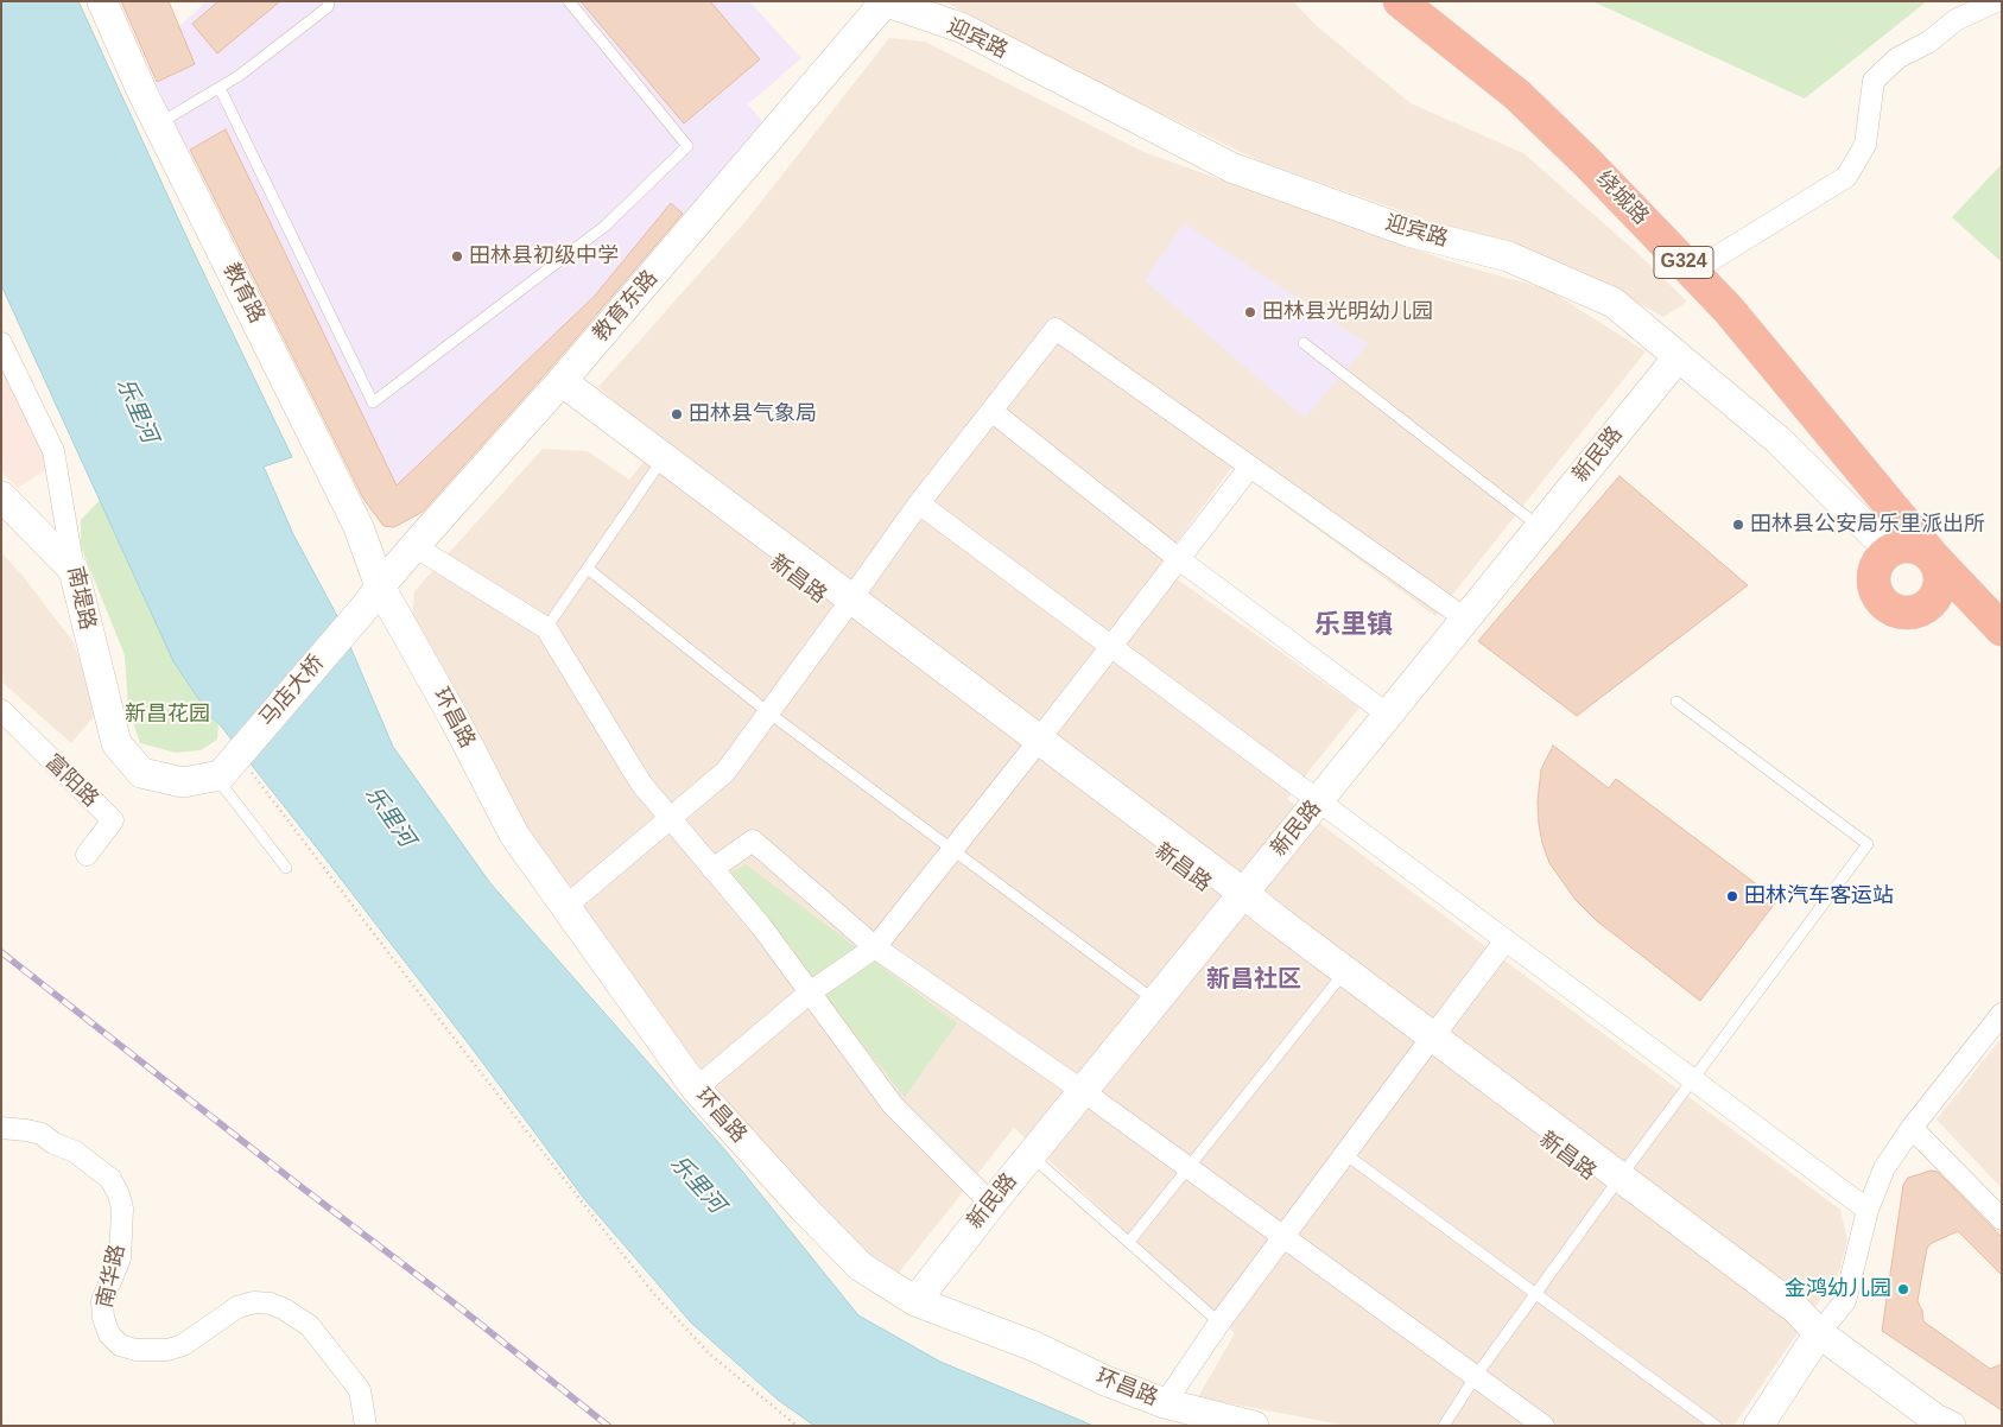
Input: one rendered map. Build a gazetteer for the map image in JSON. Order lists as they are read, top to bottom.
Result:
{
  "streets": {
    "highway": ["绕城路", "G324"],
    "street": [
      "迎宾路",
      "教育路",
      "教育东路",
      "新民路",
      "新昌路",
      "南堤路",
      "马店大桥",
      "环昌路",
      "富阳路",
      "南华路"
    ]
  },
  "crossings": [
    ["迎宾路", "绕城路"],
    ["迎宾路", "G324"],
    ["迎宾路", "教育东路"],
    ["迎宾路", "新民路"],
    ["绕城路", "G324"],
    ["教育路", "教育东路"],
    ["教育路", "马店大桥"],
    ["教育路", "环昌路"],
    ["教育东路", "新昌路"],
    ["教育东路", "马店大桥"],
    ["教育东路", "环昌路"],
    ["新民路", "新昌路"],
    ["新民路", "环昌路"],
    ["南堤路", "马店大桥"],
    ["马店大桥", "环昌路"]
  ],
  "districts": ["乐里镇", "新昌社区"],
  "water": ["乐里河"],
  "parks": ["新昌花园"],
  "places": [
    "田林县初级中学",
    "田林县光明幼儿园",
    "田林县气象局",
    "田林县公安局乐里派出所",
    "田林汽车客运站",
    "金鸿幼儿园"
  ]
}
